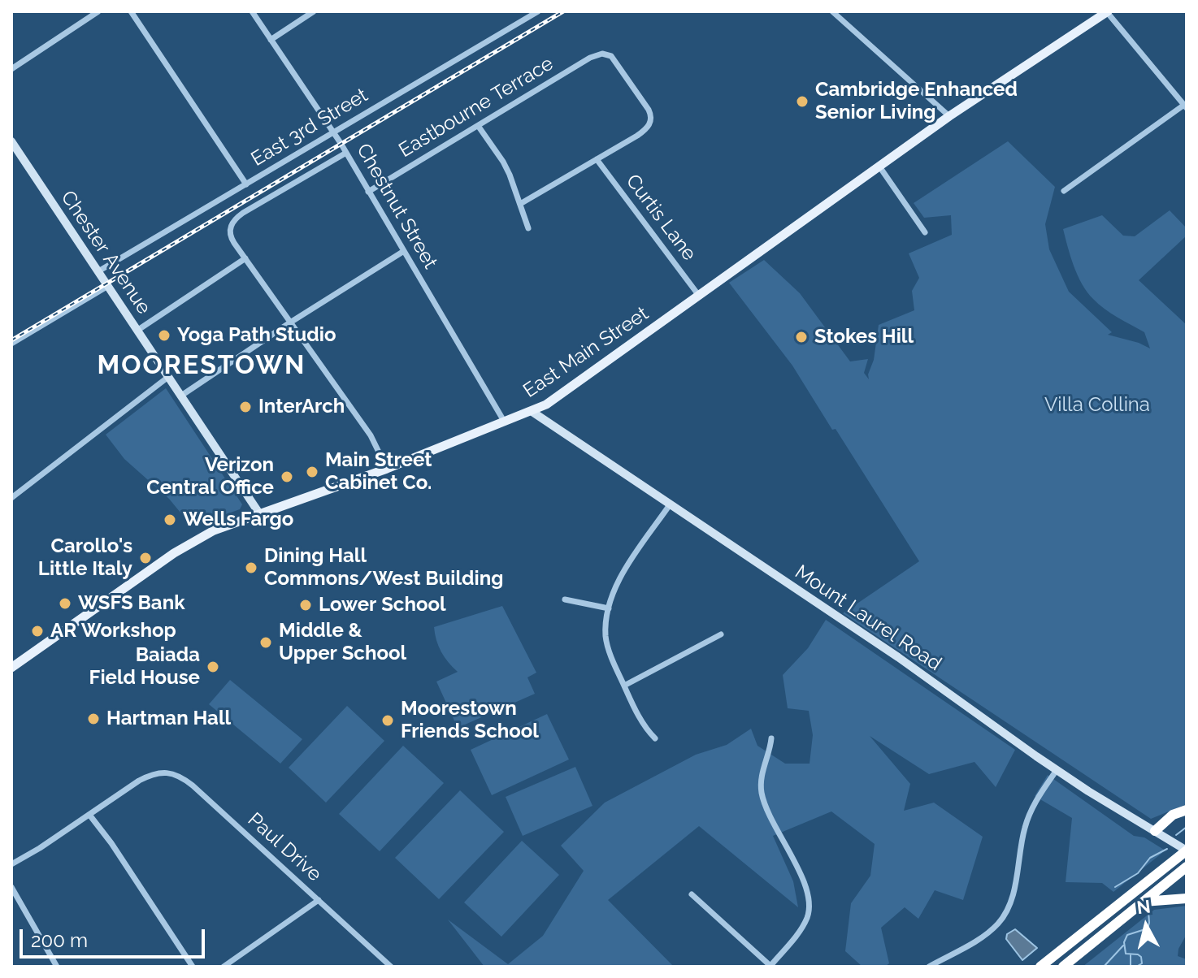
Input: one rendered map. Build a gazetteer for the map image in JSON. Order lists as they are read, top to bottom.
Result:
{
  "streets": {
    "main road": ["Chester Avenue", "East Main Street", "Mount Laurel Road"],
    "street": [
      "Eastbourne Terrace",
      "East 3rd Street",
      "Chestnut Street",
      "Curtis Lane",
      "Paul Drive"
    ]
  },
  "crossings": [
    ["Eastbourne Terrace", "Chestnut Street"],
    ["Eastbourne Terrace", "Curtis Lane"],
    ["East 3rd Street", "Chestnut Street"],
    ["East 3rd Street", "Chester Avenue"],
    ["Chestnut Street", "East Main Street"],
    ["Curtis Lane", "East Main Street"],
    ["Chester Avenue", "East Main Street"],
    ["East Main Street", "Mount Laurel Road"]
  ],
  "districts": ["MOORESTOWN"],
  "parks": ["Villa Collina"],
  "places": [
    "Cambridge Enhanced Senior Living",
    "Yoga Path Studio",
    "Stokes Hill",
    "InterArch",
    "Main Street Cabinet Co.",
    "Verizon Central Office",
    "Wells Fargo",
    "Carollo's Little Italy",
    "Dining Hall Commons/West Building",
    "WSFS Bank",
    "Lower School",
    "AR Workshop",
    "Middle & Upper School",
    "Baiada Field House",
    "Hartman Hall",
    "Moorestown Friends School"
  ],
  "scale_bar": "200 m",
  "north": "top"
}
